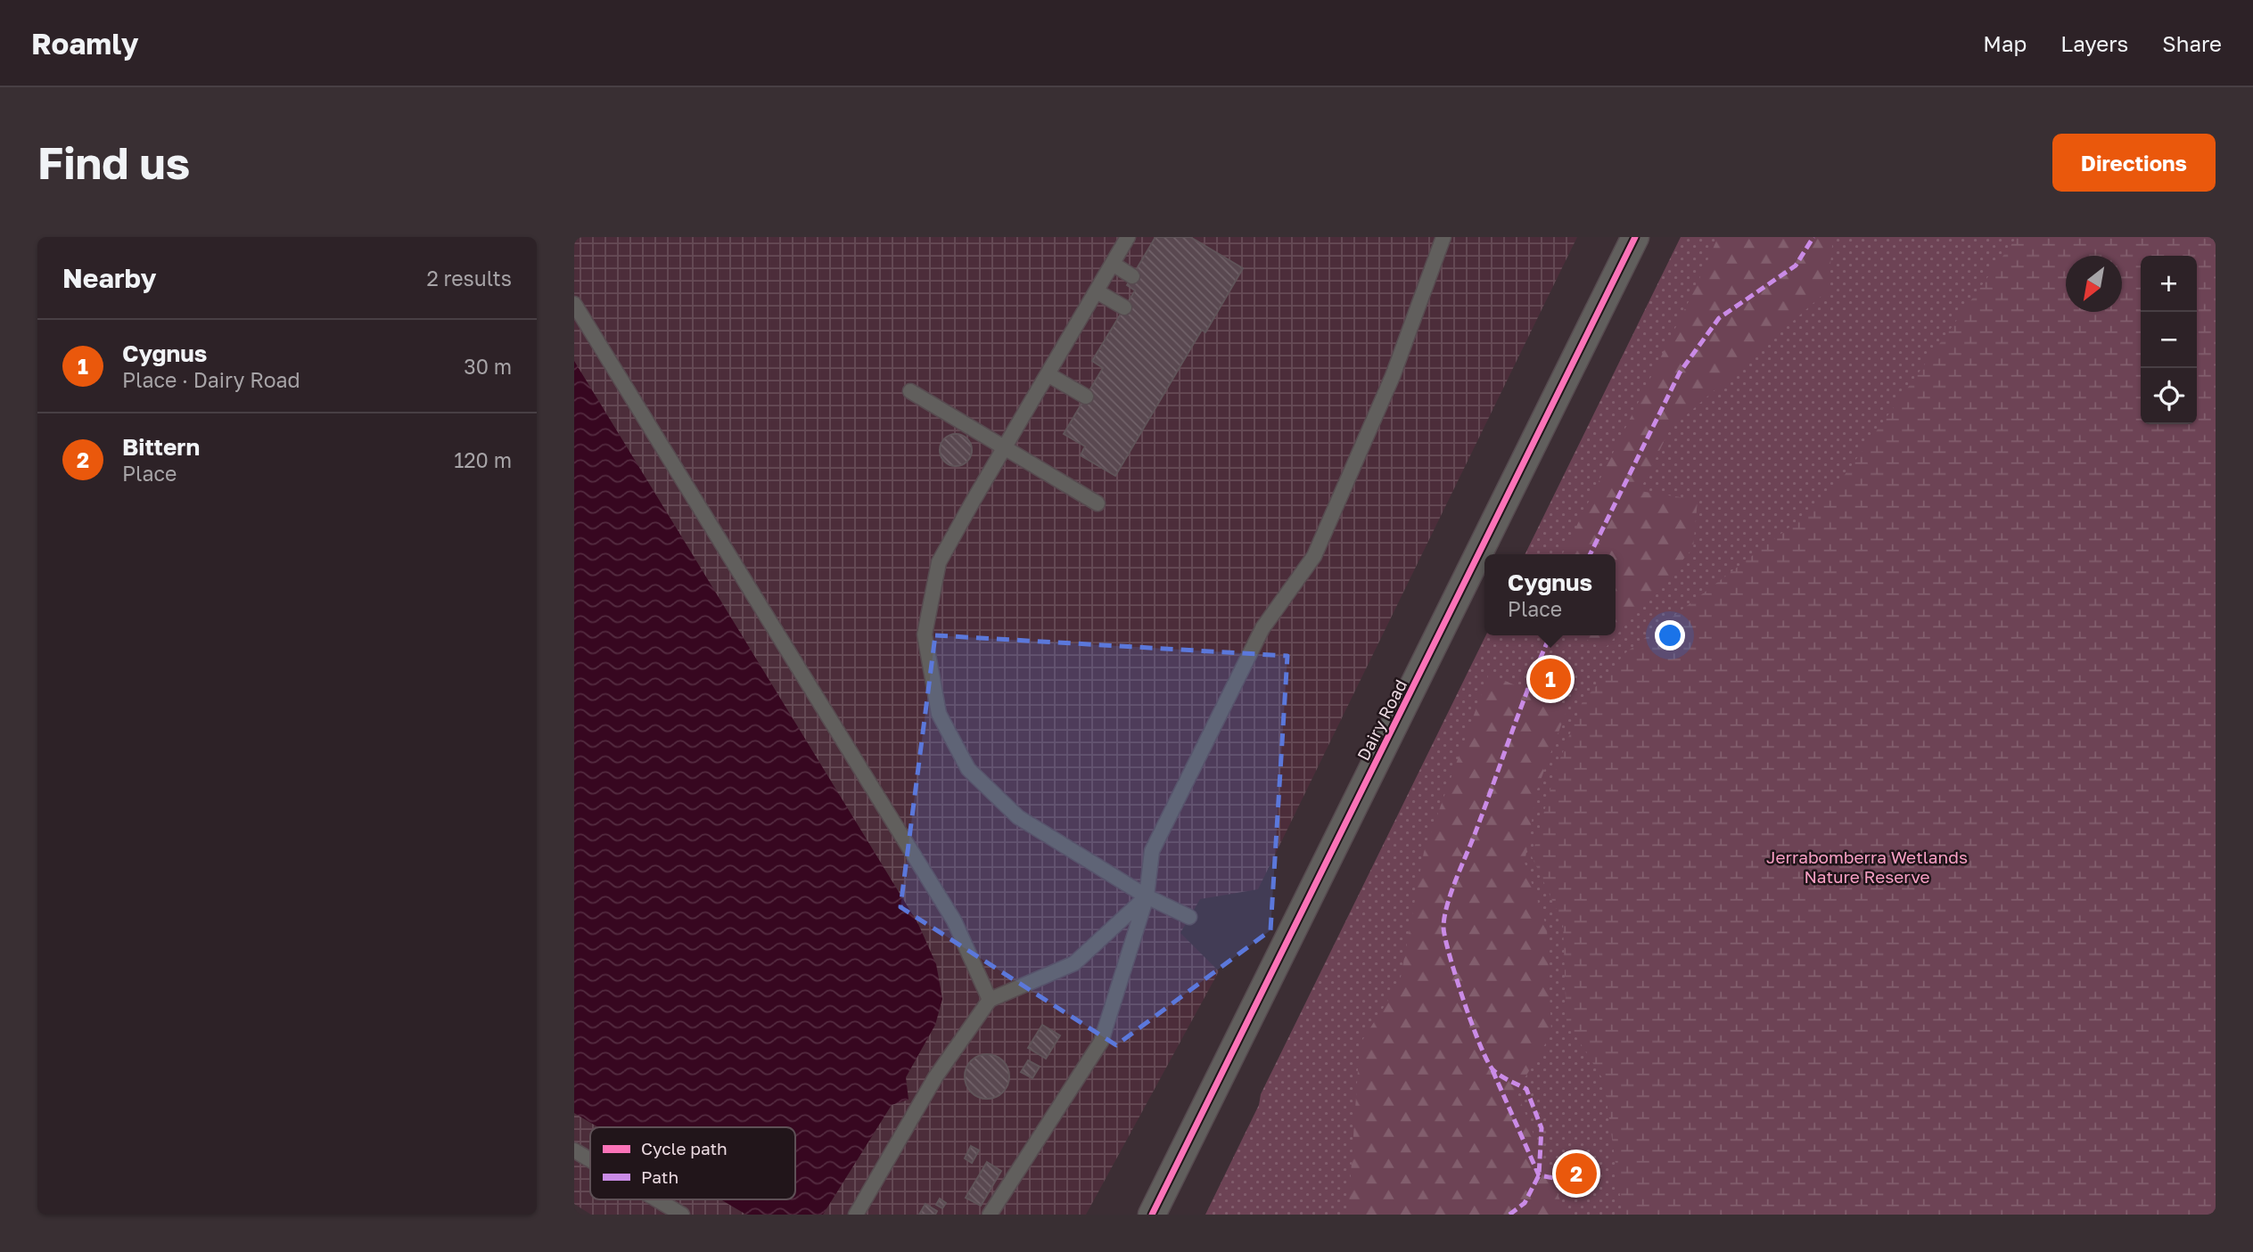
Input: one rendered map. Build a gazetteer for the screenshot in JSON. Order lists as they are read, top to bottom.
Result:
{
  "streets": {
    "street": ["Dairy Road"]
  },
  "parks": ["Jerrabomberra Wetlands Nature Reserve"],
  "legend": ["Cycle path", "Path"],
  "north": "bottom left",
  "page": {
    "header": "Roamly",
    "nav": ["Map", "Layers", "Share"],
    "buttons": "Directions",
    "title": "Find us",
    "heading": ["Nearby", "2 results"],
    "map_buttons": ["+", "−"],
    "list": [
      {
        "mark": "1",
        "name": "Cygnus",
        "note": "Place · Dairy Road",
        "value": "30 m"
      },
      {
        "mark": "2",
        "name": "Bittern",
        "note": "Place",
        "value": "120 m"
      }
    ],
    "popup": ["Cygnus", "Place"],
    "pins": ["1", "2"]
  }
}
